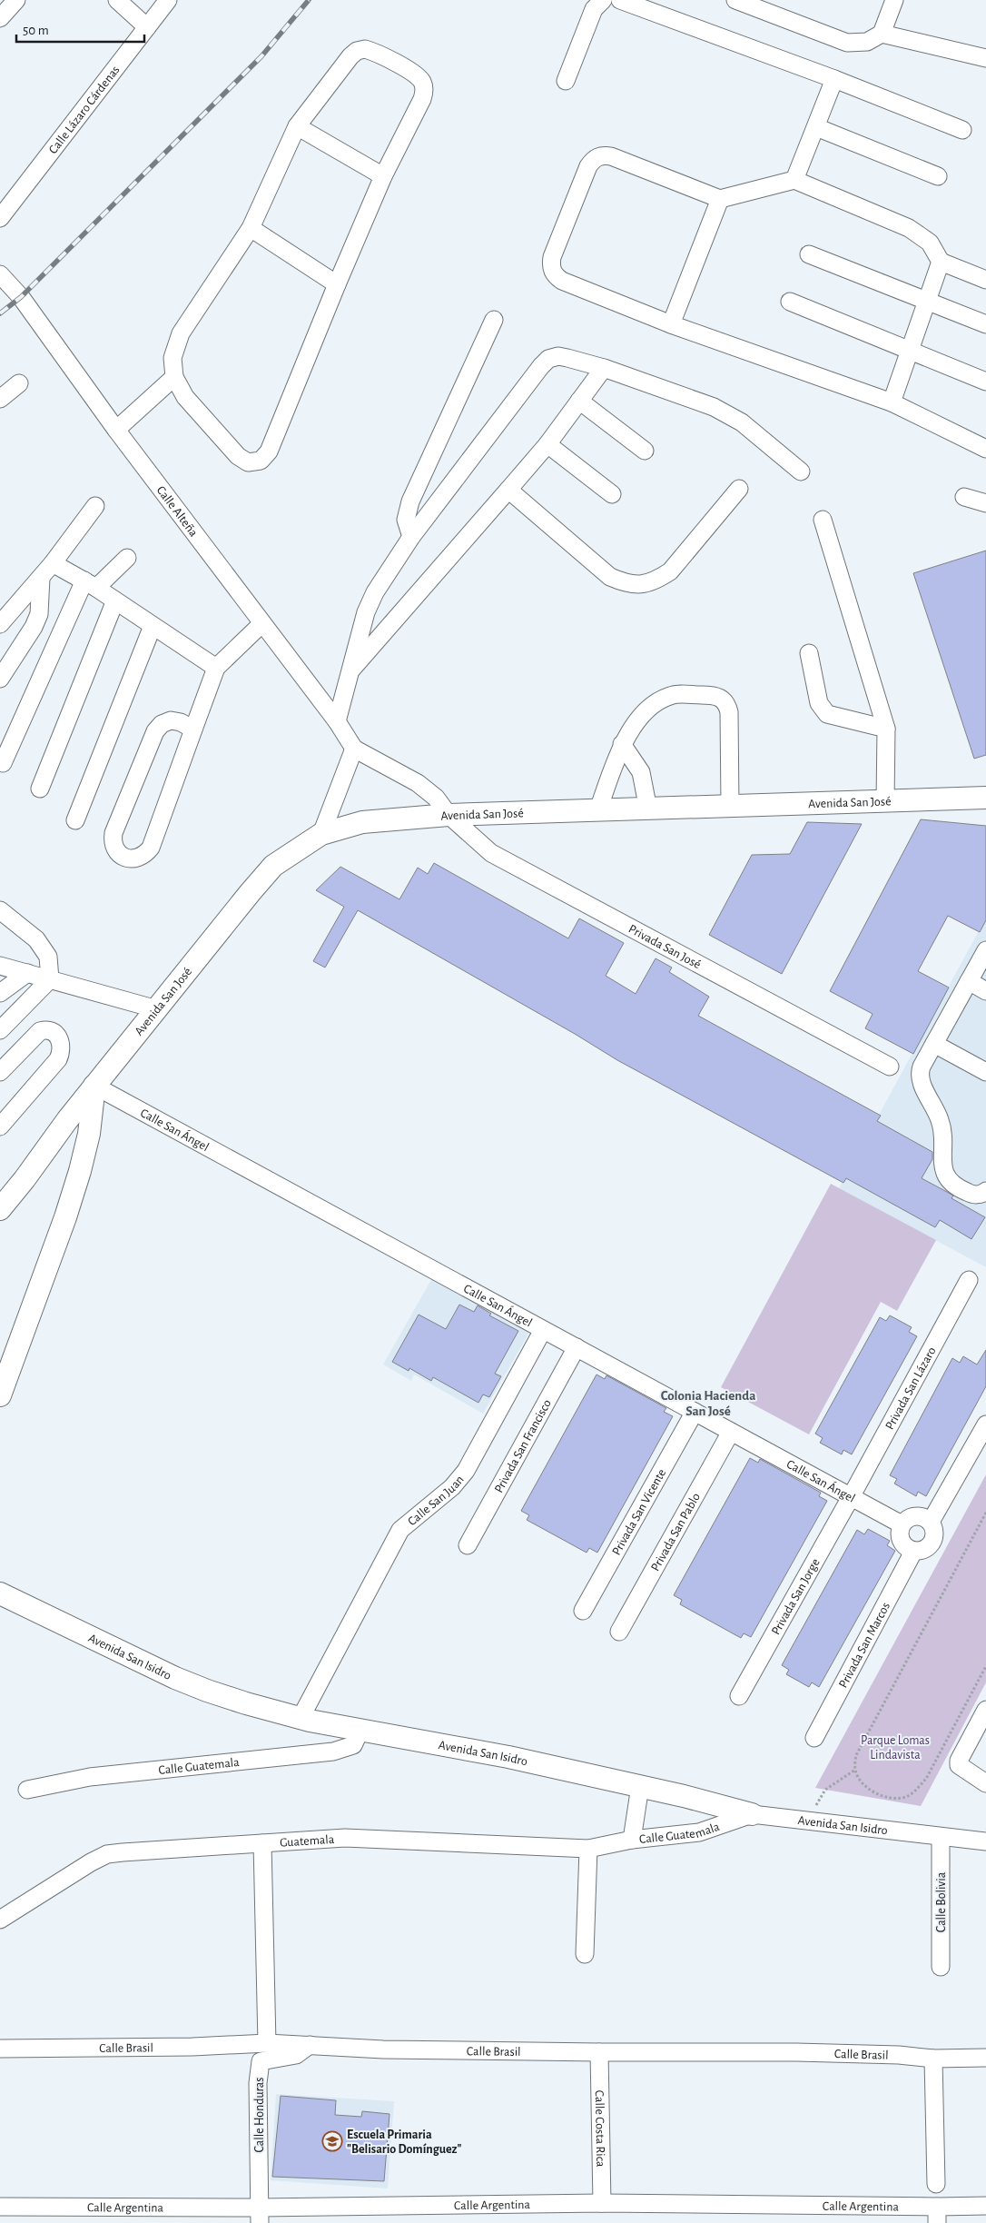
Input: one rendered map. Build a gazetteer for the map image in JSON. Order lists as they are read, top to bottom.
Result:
{
  "streets": {
    "main road": ["Avenida San José", "Avenida San Isidro"],
    "street": [
      "Calle Lázaro Cárdenas",
      "Calle Alteña",
      "Privada San José",
      "Calle San Ángel",
      "Privada San Lázaro",
      "Privada San Francisco",
      "Calle San Juan",
      "Privada San Vicente",
      "Privada San Pablo",
      "Privada San Jorge",
      "Privada San Marcos",
      "Calle Guatemala",
      "Guatemala",
      "Calle Bolivia",
      "Calle Brasil",
      "Calle Honduras",
      "Calle Costa Rica",
      "Calle Argentina"
    ]
  },
  "crossings": [
    ["Calle Alteña", "Avenida San José"],
    ["Calle Alteña", "Privada San José"],
    ["Avenida San José", "Privada San José"],
    ["Avenida San José", "Calle San Ángel"],
    ["Calle San Ángel", "Privada San Lázaro"],
    ["Calle San Ángel", "Privada San Francisco"],
    ["Calle San Ángel", "Calle San Juan"],
    ["Calle San Ángel", "Privada San Vicente"],
    ["Calle San Ángel", "Privada San Pablo"],
    ["Calle San Ángel", "Privada San Jorge"],
    ["Calle San Ángel", "Privada San Marcos"],
    ["Privada San Lázaro", "Privada San Jorge"],
    ["Calle San Juan", "Avenida San Isidro"],
    ["Avenida San Isidro", "Calle Guatemala"],
    ["Avenida San Isidro", "Calle Bolivia"],
    ["Calle Guatemala", "Guatemala"],
    ["Calle Brasil", "Calle Honduras"],
    ["Calle Brasil", "Calle Costa Rica"],
    ["Calle Honduras", "Calle Argentina"],
    ["Calle Costa Rica", "Calle Argentina"]
  ],
  "districts": ["Colonia Hacienda San José"],
  "parks": ["Parque Lomas Lindavista"],
  "places": {
    "school or university": ["Escuela Primaria \"Belisario Domínguez\""]
  },
  "scale_bar": "50 m"
}
